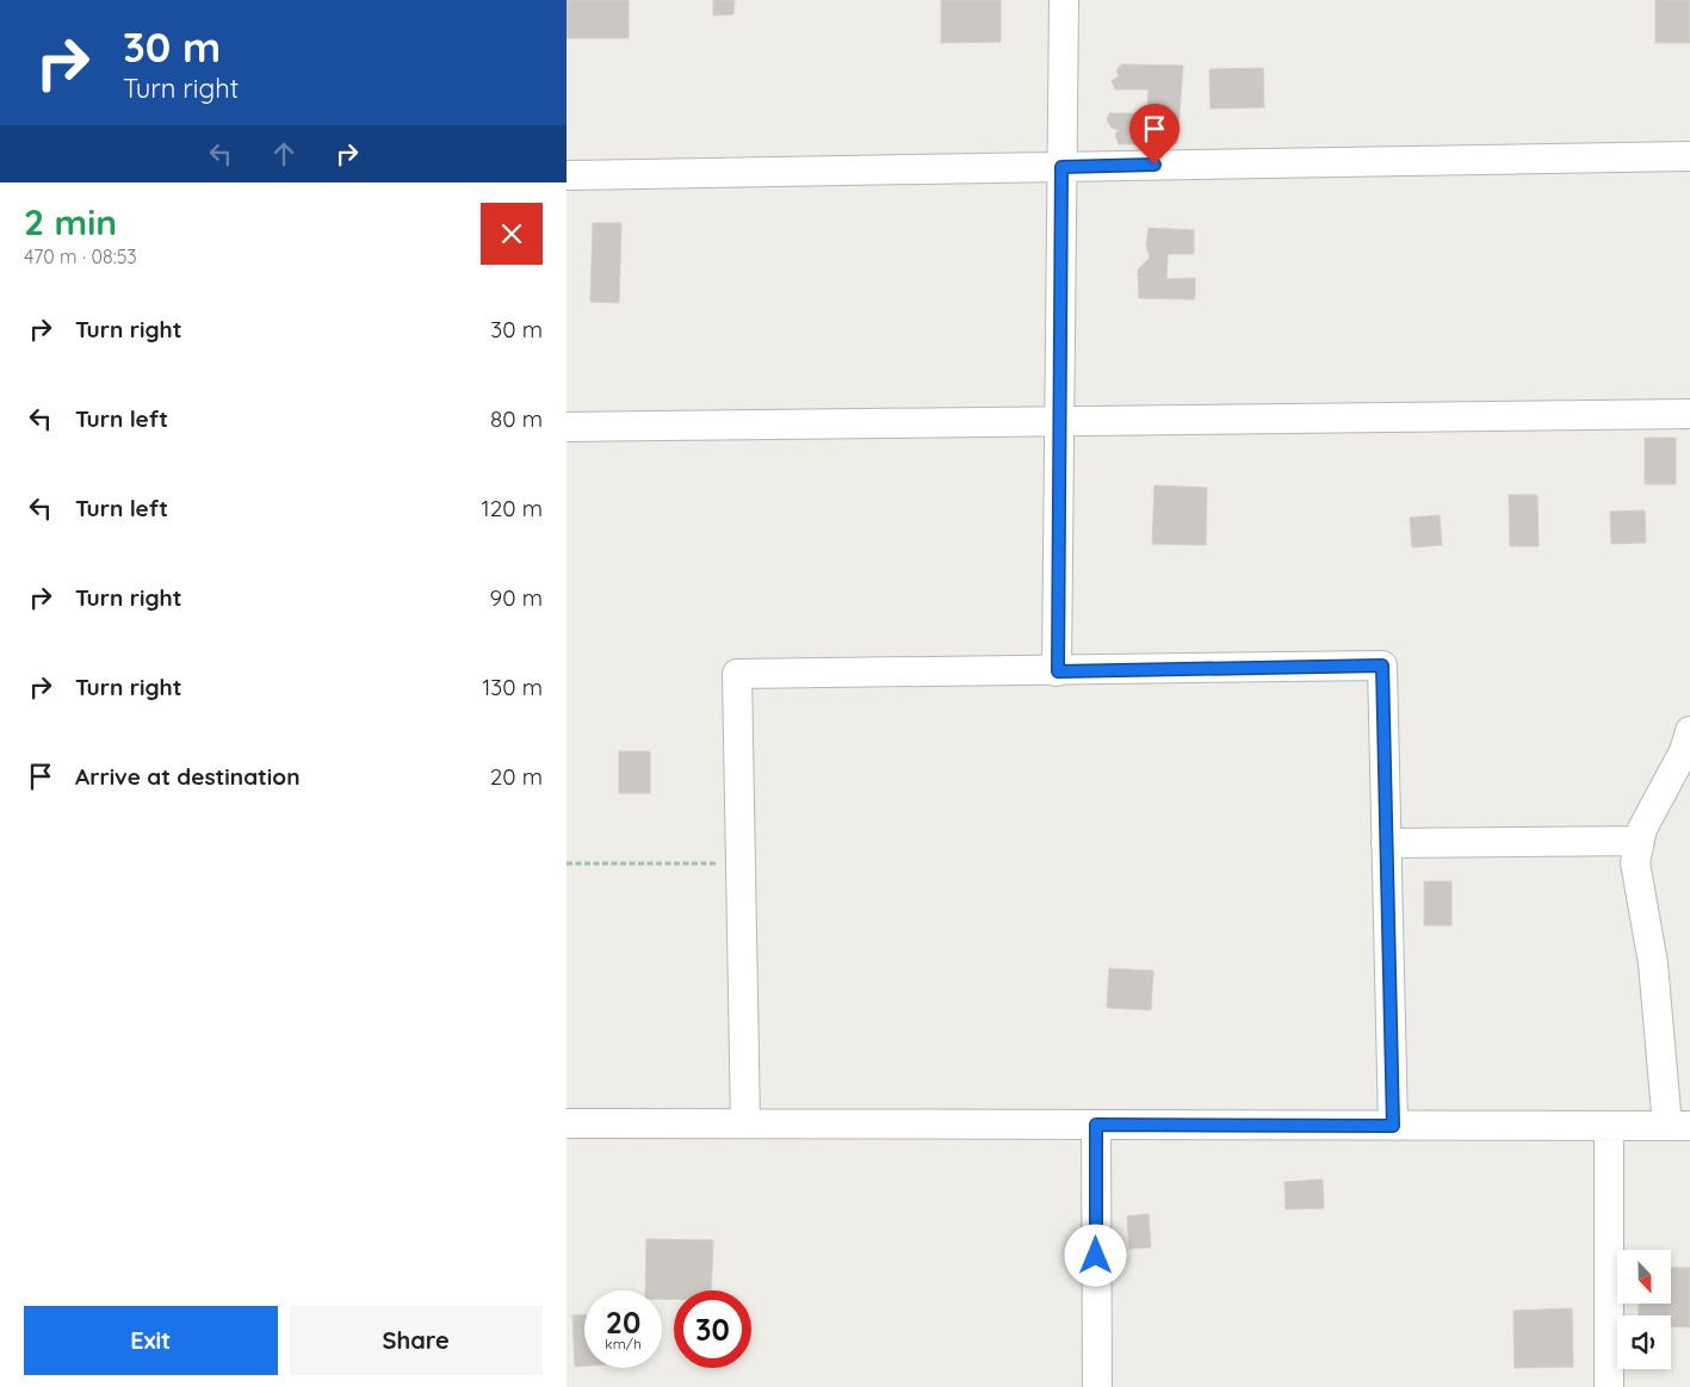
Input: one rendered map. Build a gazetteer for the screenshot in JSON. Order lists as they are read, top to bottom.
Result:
{
  "north": "bottom",
  "page": {
    "turn": ["30 m", "Turn right"],
    "heading": ["2 min", "470 m · 08:53"],
    "list": [
      {
        "name": "Turn right",
        "value": "30 m"
      },
      {
        "name": "Turn left",
        "value": "80 m"
      },
      {
        "name": "Turn left",
        "value": "120 m"
      },
      {
        "name": "Turn right",
        "value": "90 m"
      },
      {
        "name": "Turn right",
        "value": "130 m"
      },
      {
        "name": "Arrive at destination",
        "value": "20 m"
      }
    ],
    "speed": "20 km/h",
    "limit": "30",
    "buttons": ["Exit", "Share"]
  }
}
